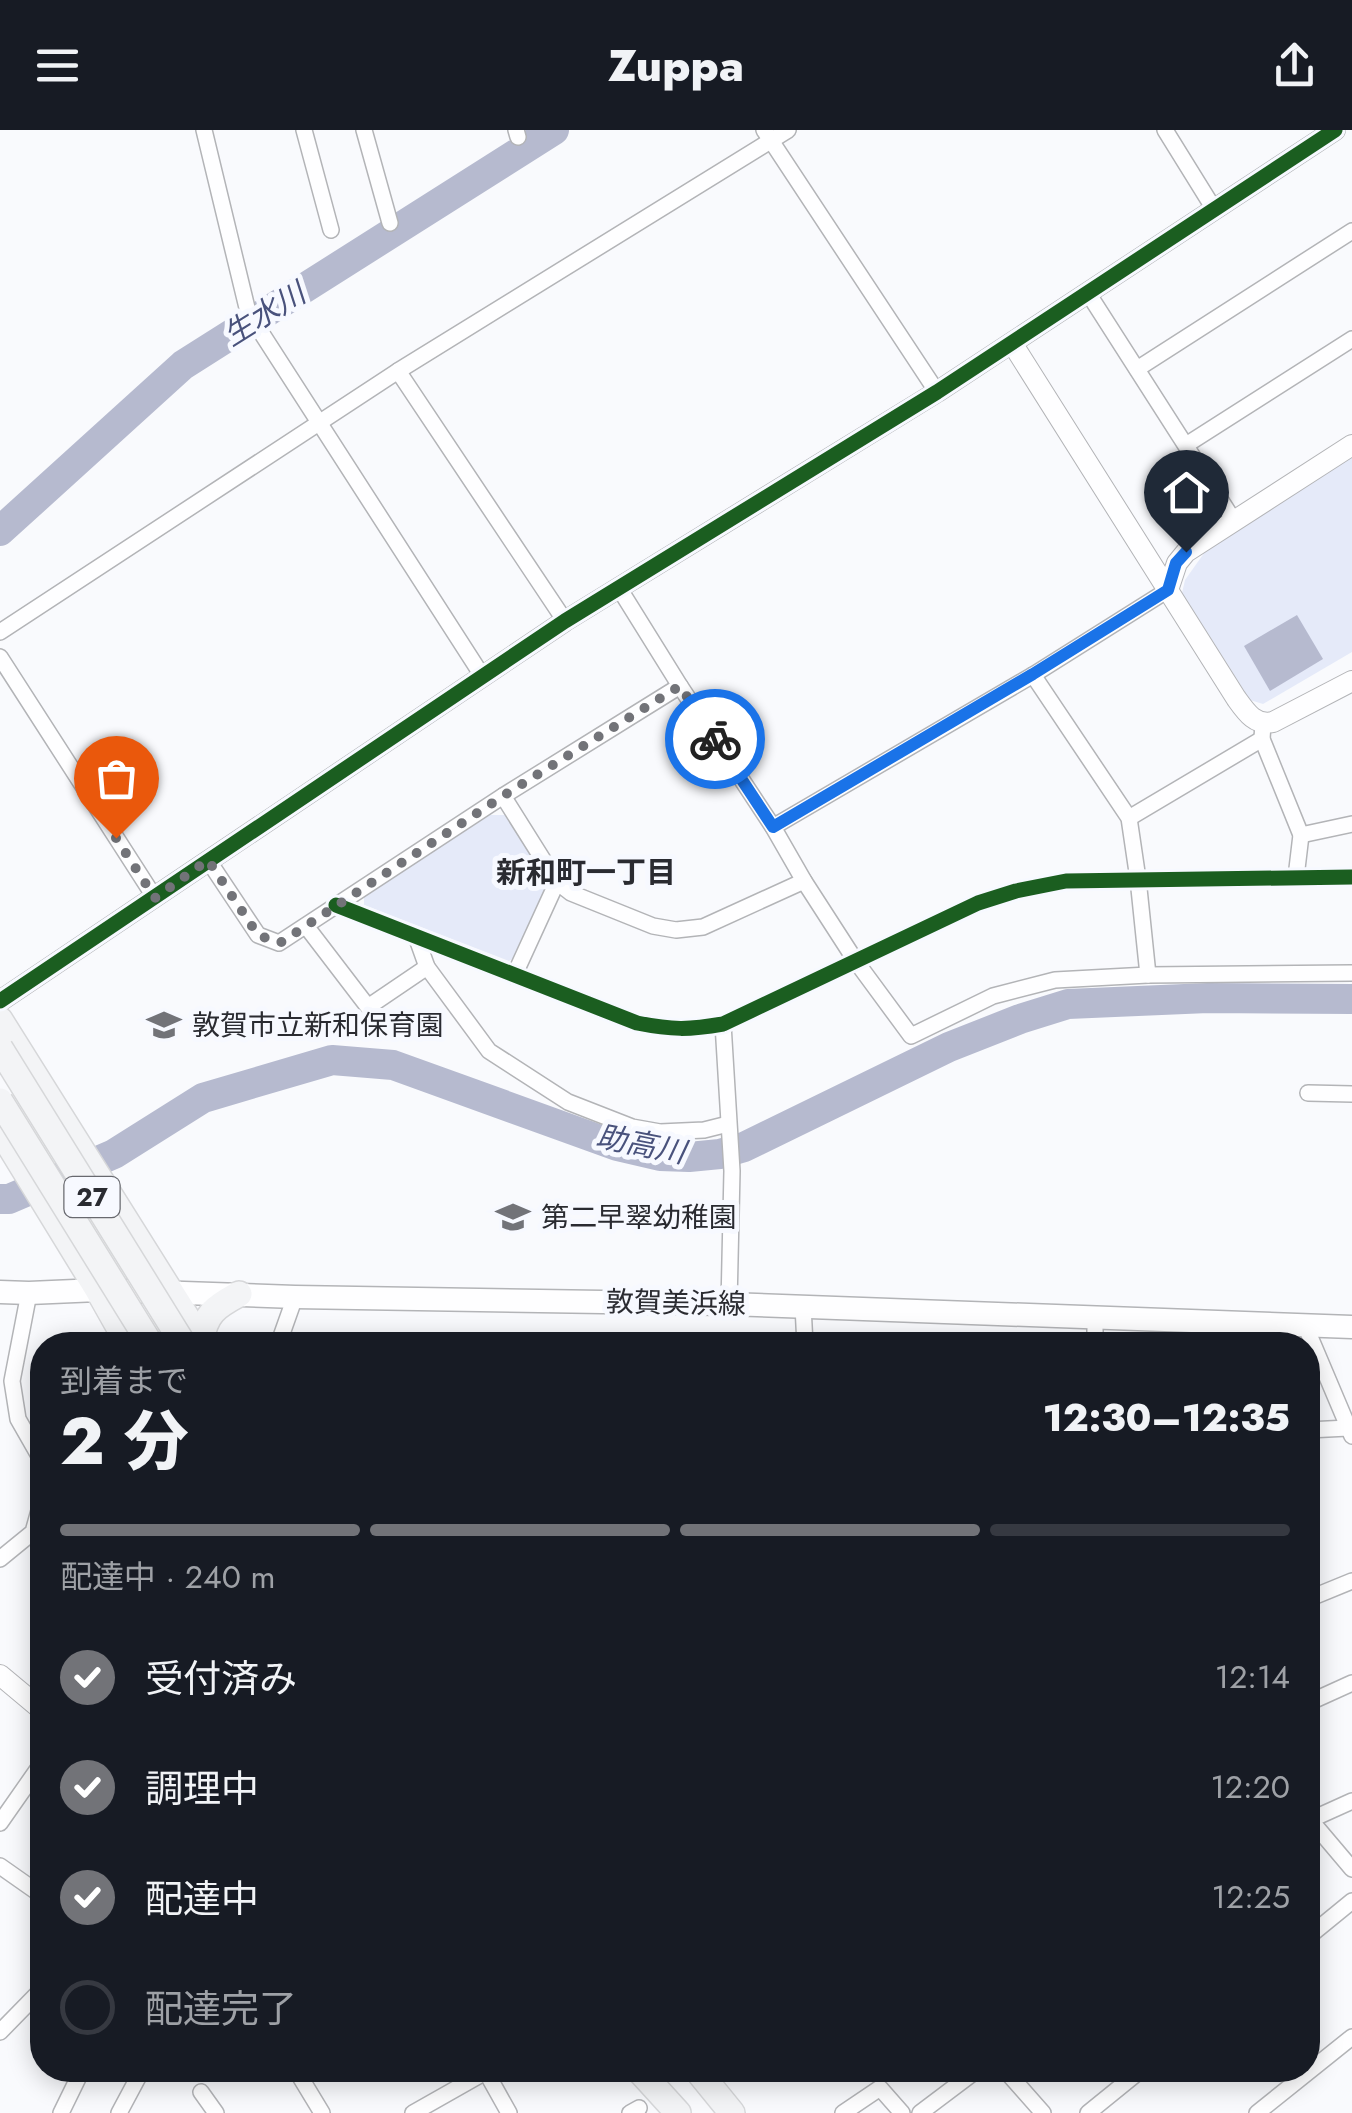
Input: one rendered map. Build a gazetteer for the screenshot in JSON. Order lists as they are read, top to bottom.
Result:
{
  "streets": {
    "highway": ["27"],
    "main road": ["敦賀美浜線"]
  },
  "districts": ["新和町一丁目"],
  "water": ["生水川", "助高川"],
  "places": {
    "school or university": ["敦賀市立新和保育園", "第二早翠幼稚園"]
  },
  "page": {
    "header": "Zuppa",
    "heading": ["2 分", "到着まで", "12:30–12:35"],
    "bar": "配達中 · 240 m",
    "list": [
      ["受付済み", "12:14"],
      ["調理中", "12:20"],
      ["配達中", "12:25"],
      "配達完了"
    ]
  }
}
